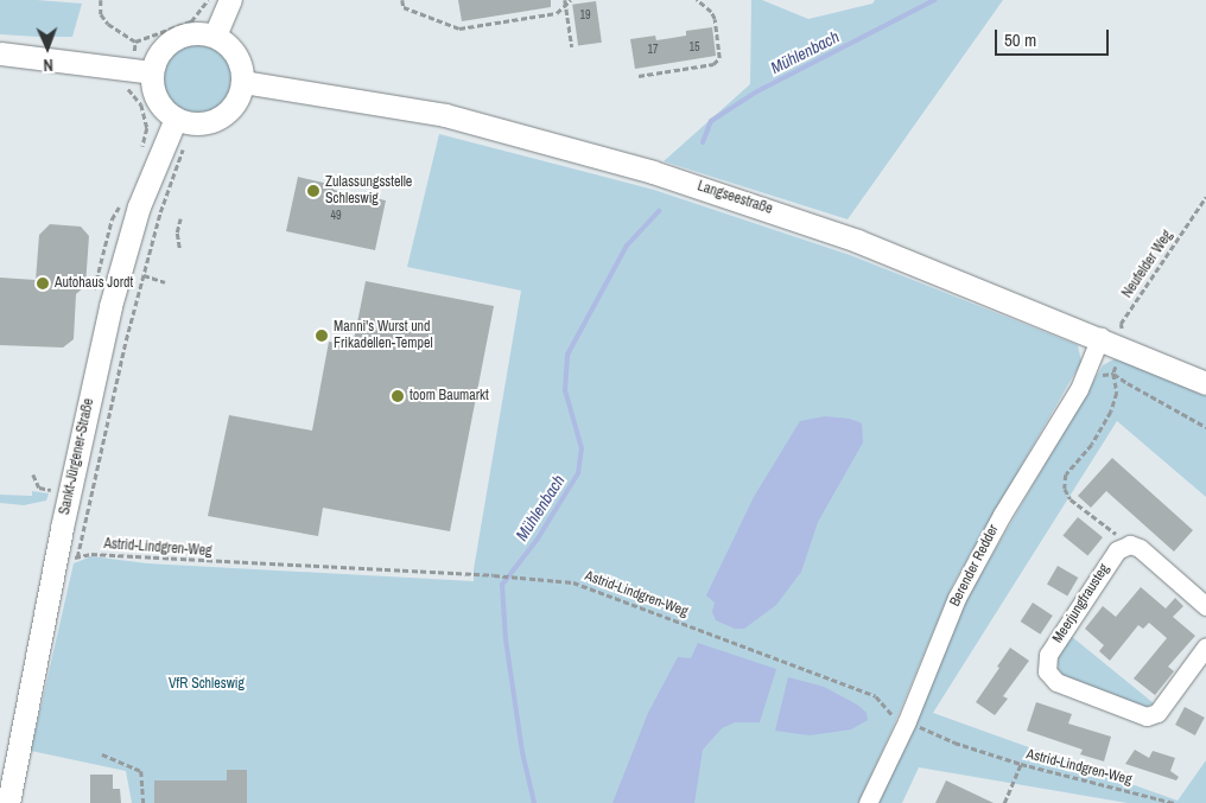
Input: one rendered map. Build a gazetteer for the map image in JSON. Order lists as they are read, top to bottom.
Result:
{
  "streets": {
    "street": [
      "Langseestraße",
      "Sankt-Jürgener-Straße",
      "Berender Redder",
      "Meerjungfrausteg"
    ],
    "path": ["Neufelder Weg", "Astrid-Lindgren-Weg"]
  },
  "crossings": [
    ["Langseestraße", "Neufelder Weg"],
    ["Langseestraße", "Sankt-Jürgener-Straße"],
    ["Langseestraße", "Berender Redder"],
    ["Sankt-Jürgener-Straße", "Astrid-Lindgren-Weg"],
    ["Astrid-Lindgren-Weg", "Berender Redder"]
  ],
  "water": ["Mühlenbach"],
  "parks": ["VfR Schleswig"],
  "places": [
    "Zulassungsstelle Schleswig",
    "Autohaus Jordt",
    "Manni's Wurst und Frikadellen-Tempel",
    "toom Baumarkt"
  ],
  "house_numbers": [
    "19",
    "15",
    "17",
    "49"
  ],
  "scale_bar": "50 m",
  "north": "bottom"
}
